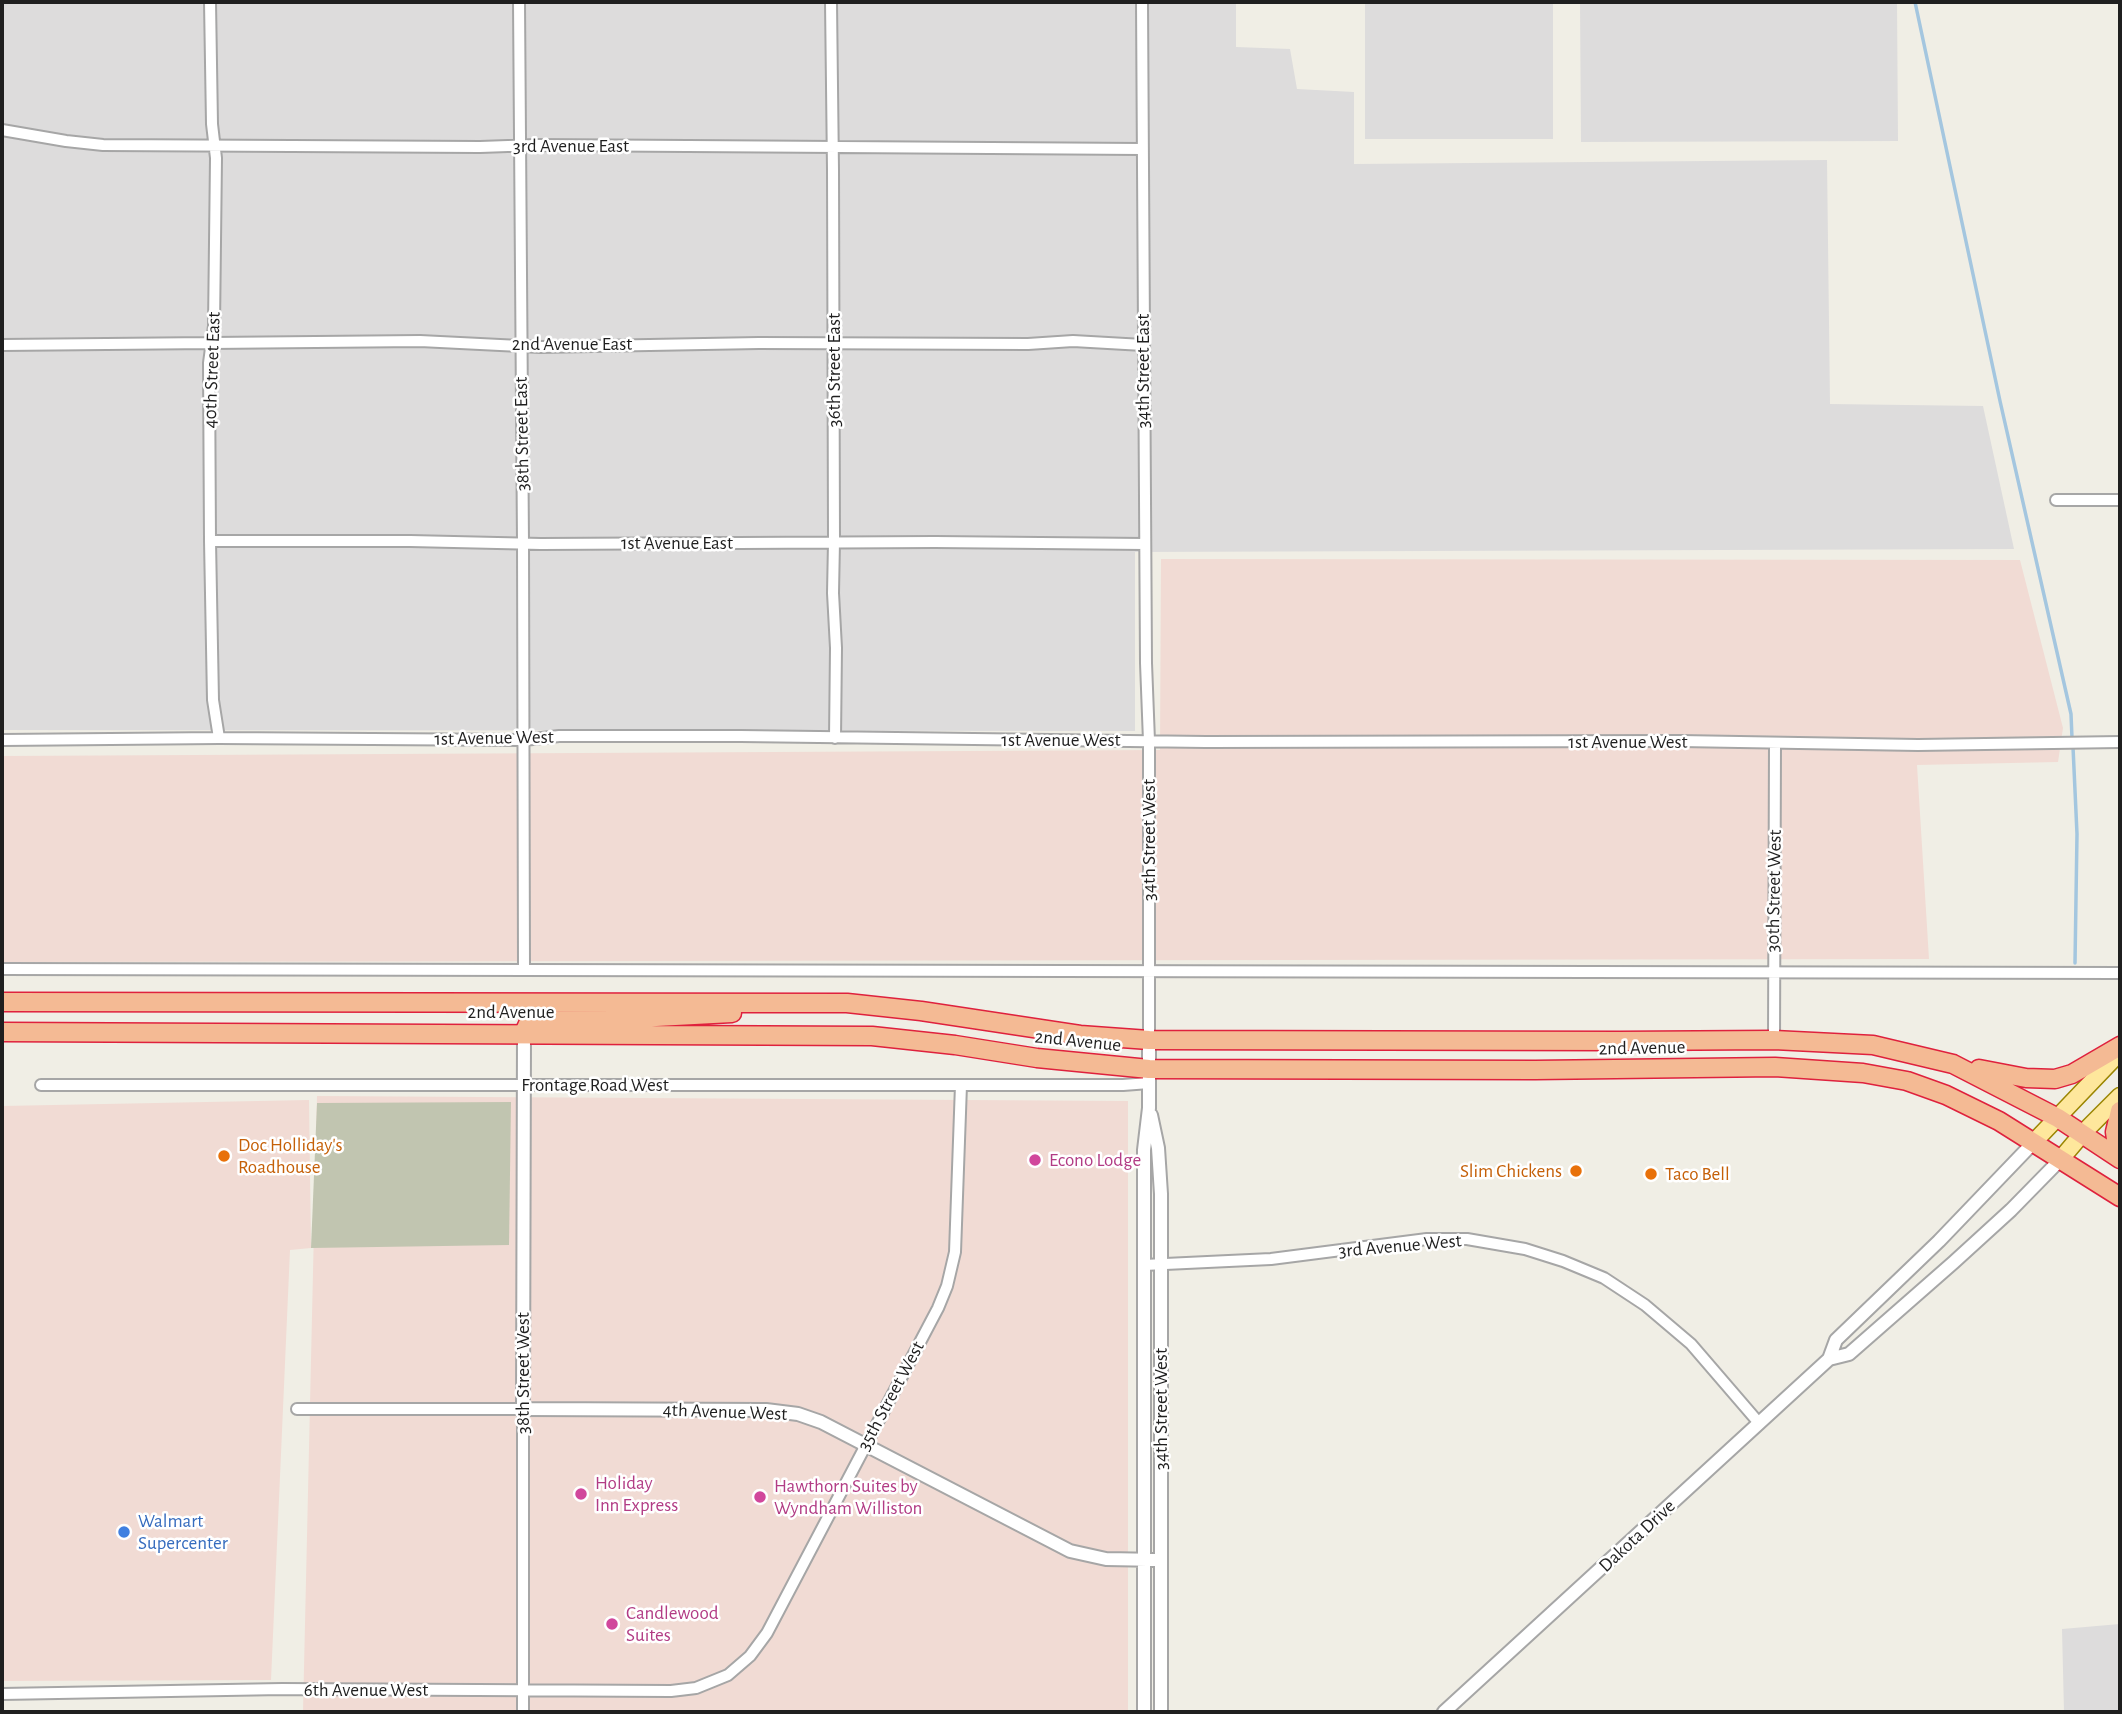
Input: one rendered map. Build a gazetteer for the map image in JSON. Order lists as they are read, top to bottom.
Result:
{
  "streets": {
    "highway": ["2nd Avenue"],
    "street": [
      "3rd Avenue East",
      "2nd Avenue East",
      "40th Street East",
      "36th Street East",
      "34th Street East",
      "38th Street East",
      "1st Avenue East",
      "1st Avenue West",
      "34th Street West",
      "30th Street West",
      "Frontage Road West",
      "3rd Avenue West",
      "38th Street West",
      "35th Street West",
      "4th Avenue West",
      "Dakota Drive",
      "6th Avenue West"
    ]
  },
  "crossings": [
    ["3rd Avenue East", "40th Street East"],
    ["3rd Avenue East", "36th Street East"],
    ["3rd Avenue East", "34th Street East"],
    ["3rd Avenue East", "38th Street East"],
    ["2nd Avenue East", "40th Street East"],
    ["2nd Avenue East", "36th Street East"],
    ["2nd Avenue East", "34th Street East"],
    ["2nd Avenue East", "38th Street East"],
    ["40th Street East", "1st Avenue East"],
    ["40th Street East", "1st Avenue West"],
    ["36th Street East", "1st Avenue East"],
    ["36th Street East", "1st Avenue West"],
    ["34th Street East", "1st Avenue East"],
    ["34th Street East", "1st Avenue West"],
    ["34th Street East", "34th Street West"],
    ["38th Street East", "1st Avenue East"],
    ["38th Street East", "1st Avenue West"],
    ["1st Avenue West", "34th Street West"],
    ["1st Avenue West", "30th Street West"],
    ["34th Street West", "2nd Avenue"],
    ["34th Street West", "Frontage Road West"],
    ["34th Street West", "3rd Avenue West"],
    ["34th Street West", "4th Avenue West"],
    ["30th Street West", "2nd Avenue"],
    ["2nd Avenue", "Frontage Road West"],
    ["2nd Avenue", "38th Street West"],
    ["2nd Avenue", "Dakota Drive"],
    ["Frontage Road West", "38th Street West"],
    ["Frontage Road West", "35th Street West"],
    ["3rd Avenue West", "Dakota Drive"],
    ["38th Street West", "4th Avenue West"],
    ["38th Street West", "6th Avenue West"],
    ["35th Street West", "4th Avenue West"],
    ["35th Street West", "6th Avenue West"]
  ],
  "places": [
    "Doc Holliday's Roadhouse",
    "Econo Lodge",
    "Slim Chickens",
    "Taco Bell",
    "Holiday Inn Express",
    "Hawthorn Suites by Wyndham Williston",
    "Walmart Supercenter",
    "Candlewood Suites"
  ]
}
